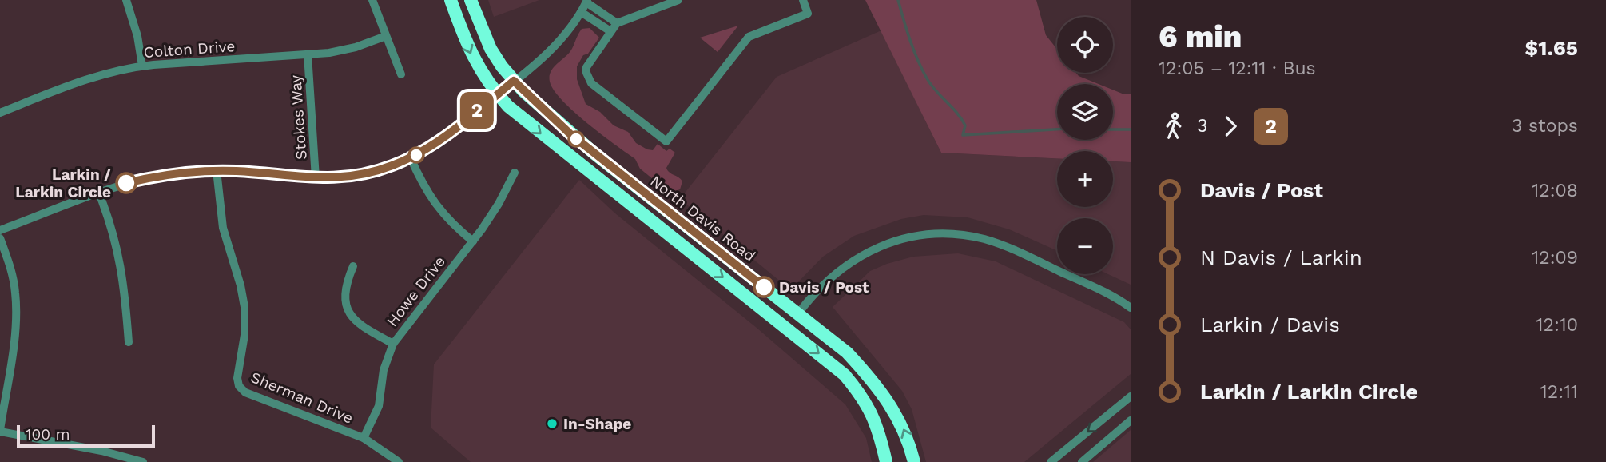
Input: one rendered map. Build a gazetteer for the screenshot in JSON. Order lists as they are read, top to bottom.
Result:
{
  "streets": {
    "highway": ["North Davis Road"],
    "street": [
      "Colton Drive",
      "Stokes Way",
      "Howe Drive",
      "Sherman Drive"
    ]
  },
  "crossings": [
    ["Colton Drive", "Stokes Way"],
    ["Howe Drive", "Sherman Drive"]
  ],
  "places": ["Larkin / Larkin Circle", "Davis / Post", "In-Shape"],
  "lines": ["bus line 2"],
  "scale_bar": "100 m",
  "page": {
    "on_map": "2",
    "heading": ["6 min", "12:05 – 12:11 · Bus", "$1.65"],
    "map_buttons": ["+", "−"],
    "legs": ["3", "2", "3 stops"],
    "list": [
      {
        "name": "Davis / Post",
        "value": "12:08"
      },
      {
        "name": "N Davis / Larkin",
        "value": "12:09"
      },
      {
        "name": "Larkin / Davis",
        "value": "12:10"
      },
      {
        "name": "Larkin / Larkin Circle",
        "value": "12:11"
      }
    ],
    "scale": "100 m"
  }
}
